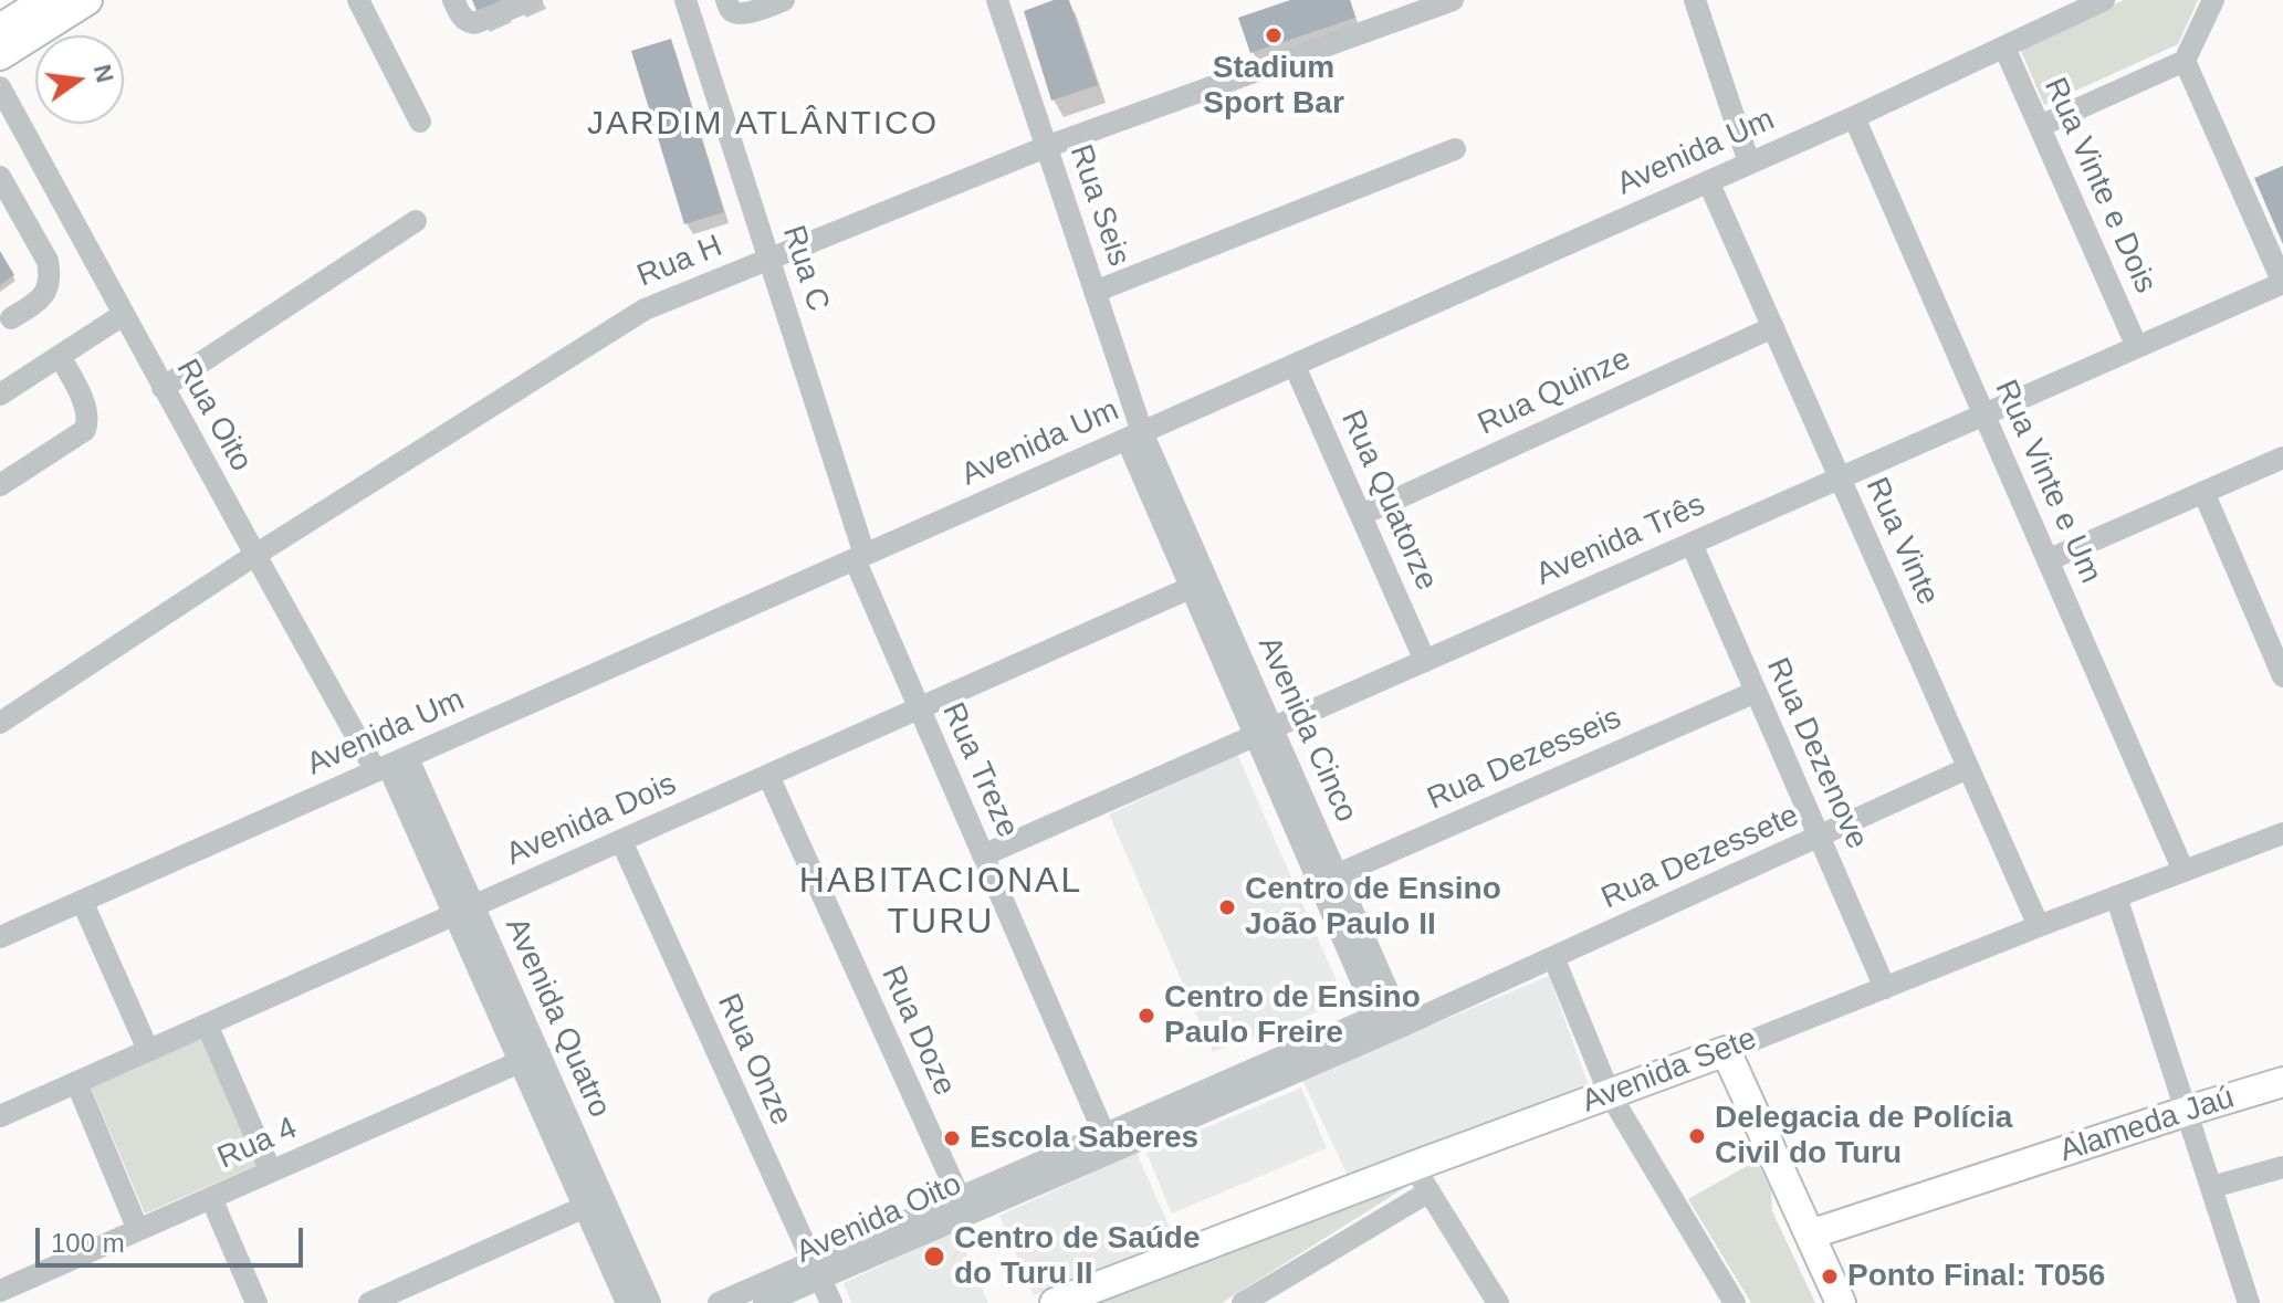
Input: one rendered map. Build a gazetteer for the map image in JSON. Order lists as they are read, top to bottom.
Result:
{
  "streets": {
    "main road": ["Avenida Sete", "Alameda Jaú"],
    "street": [
      "Avenida Um",
      "Rua Vinte e Dois",
      "Rua Seis",
      "Rua H",
      "Rua C",
      "Rua Quinze",
      "Rua Oito",
      "Rua Vinte e Um",
      "Rua Quatorze",
      "Avenida Três",
      "Rua Vinte",
      "Avenida Cinco",
      "Rua Dezenove",
      "Rua Dezesseis",
      "Rua Treze",
      "Avenida Dois",
      "Rua Dezessete",
      "Avenida Quatro",
      "Rua Doze",
      "Rua Onze",
      "Rua 4",
      "Avenida Oito"
    ]
  },
  "crossings": [
    ["Avenida Um", "Rua Vinte e Dois"],
    ["Avenida Um", "Rua Seis"],
    ["Avenida Um", "Rua C"],
    ["Avenida Um", "Rua Oito"],
    ["Avenida Um", "Rua Vinte e Um"],
    ["Avenida Um", "Rua Quatorze"],
    ["Avenida Um", "Rua Vinte"],
    ["Avenida Um", "Avenida Cinco"],
    ["Avenida Um", "Rua Treze"],
    ["Avenida Um", "Avenida Quatro"],
    ["Rua Vinte e Dois", "Avenida Três"],
    ["Rua Seis", "Rua H"],
    ["Rua Seis", "Avenida Cinco"],
    ["Rua H", "Rua C"],
    ["Rua H", "Rua Oito"],
    ["Rua C", "Rua Treze"],
    ["Rua Quinze", "Rua Quatorze"],
    ["Rua Quinze", "Rua Vinte"],
    ["Rua Oito", "Avenida Quatro"],
    ["Rua Vinte e Um", "Avenida Três"],
    ["Rua Vinte e Um", "Avenida Sete"],
    ["Rua Quatorze", "Avenida Três"],
    ["Avenida Três", "Rua Vinte"],
    ["Avenida Três", "Avenida Cinco"],
    ["Avenida Três", "Rua Dezenove"],
    ["Avenida Três", "Rua Treze"],
    ["Rua Vinte", "Rua Dezessete"],
    ["Rua Vinte", "Avenida Sete"],
    ["Avenida Cinco", "Rua Dezesseis"],
    ["Avenida Cinco", "Avenida Dois"],
    ["Rua Dezenove", "Rua Dezesseis"],
    ["Rua Dezenove", "Rua Dezessete"],
    ["Rua Dezenove", "Avenida Sete"],
    ["Rua Treze", "Avenida Dois"],
    ["Avenida Dois", "Avenida Quatro"],
    ["Avenida Dois", "Rua Doze"],
    ["Avenida Dois", "Rua Onze"],
    ["Avenida Quatro", "Rua 4"],
    ["Rua Onze", "Avenida Oito"]
  ],
  "districts": ["JARDIM ATLÂNTICO", "HABITACIONAL TURU"],
  "places": [
    "Stadium Sport Bar",
    "Centro de Ensino João Paulo II",
    "Centro de Ensino Paulo Freire",
    "Delegacia de Polícia Civil do Turu",
    "Escola Saberes",
    "Centro de Saúde do Turu II",
    "Ponto Final: T056"
  ],
  "scale_bar": "100 m",
  "north": "right"
}
